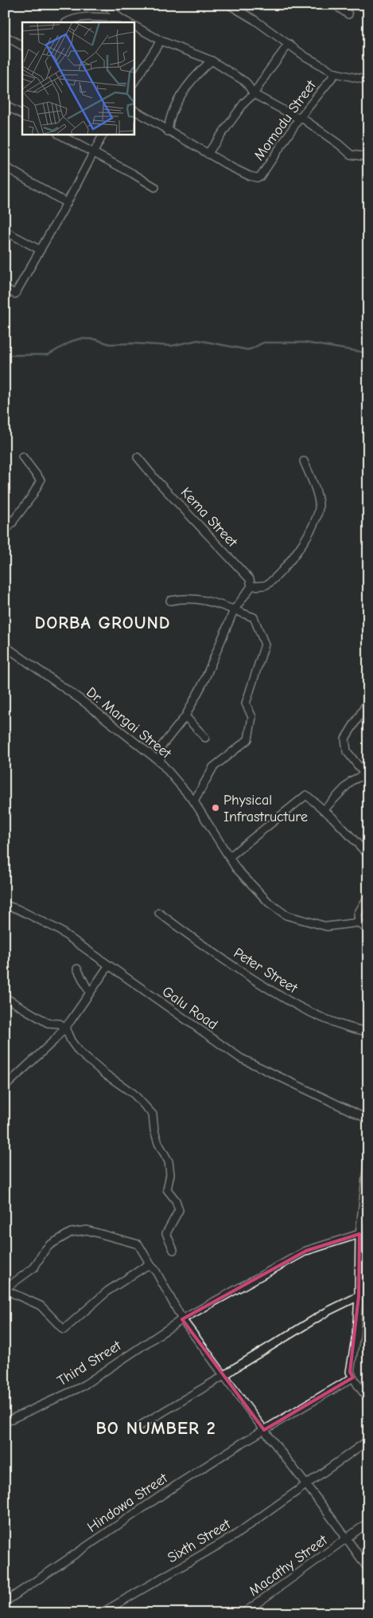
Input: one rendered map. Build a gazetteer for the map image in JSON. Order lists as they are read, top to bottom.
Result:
{
  "streets": {
    "street": [
      "Momodu Street",
      "Kema Street",
      "Dr. Margai Street",
      "Peter Street",
      "Galu Road",
      "Third Street",
      "Hindowa Street",
      "Sixth Street",
      "Macathy Street"
    ]
  },
  "districts": ["DORBA GROUND", "BO NUMBER 2"],
  "places": ["Physical Infrastructure"]
}
